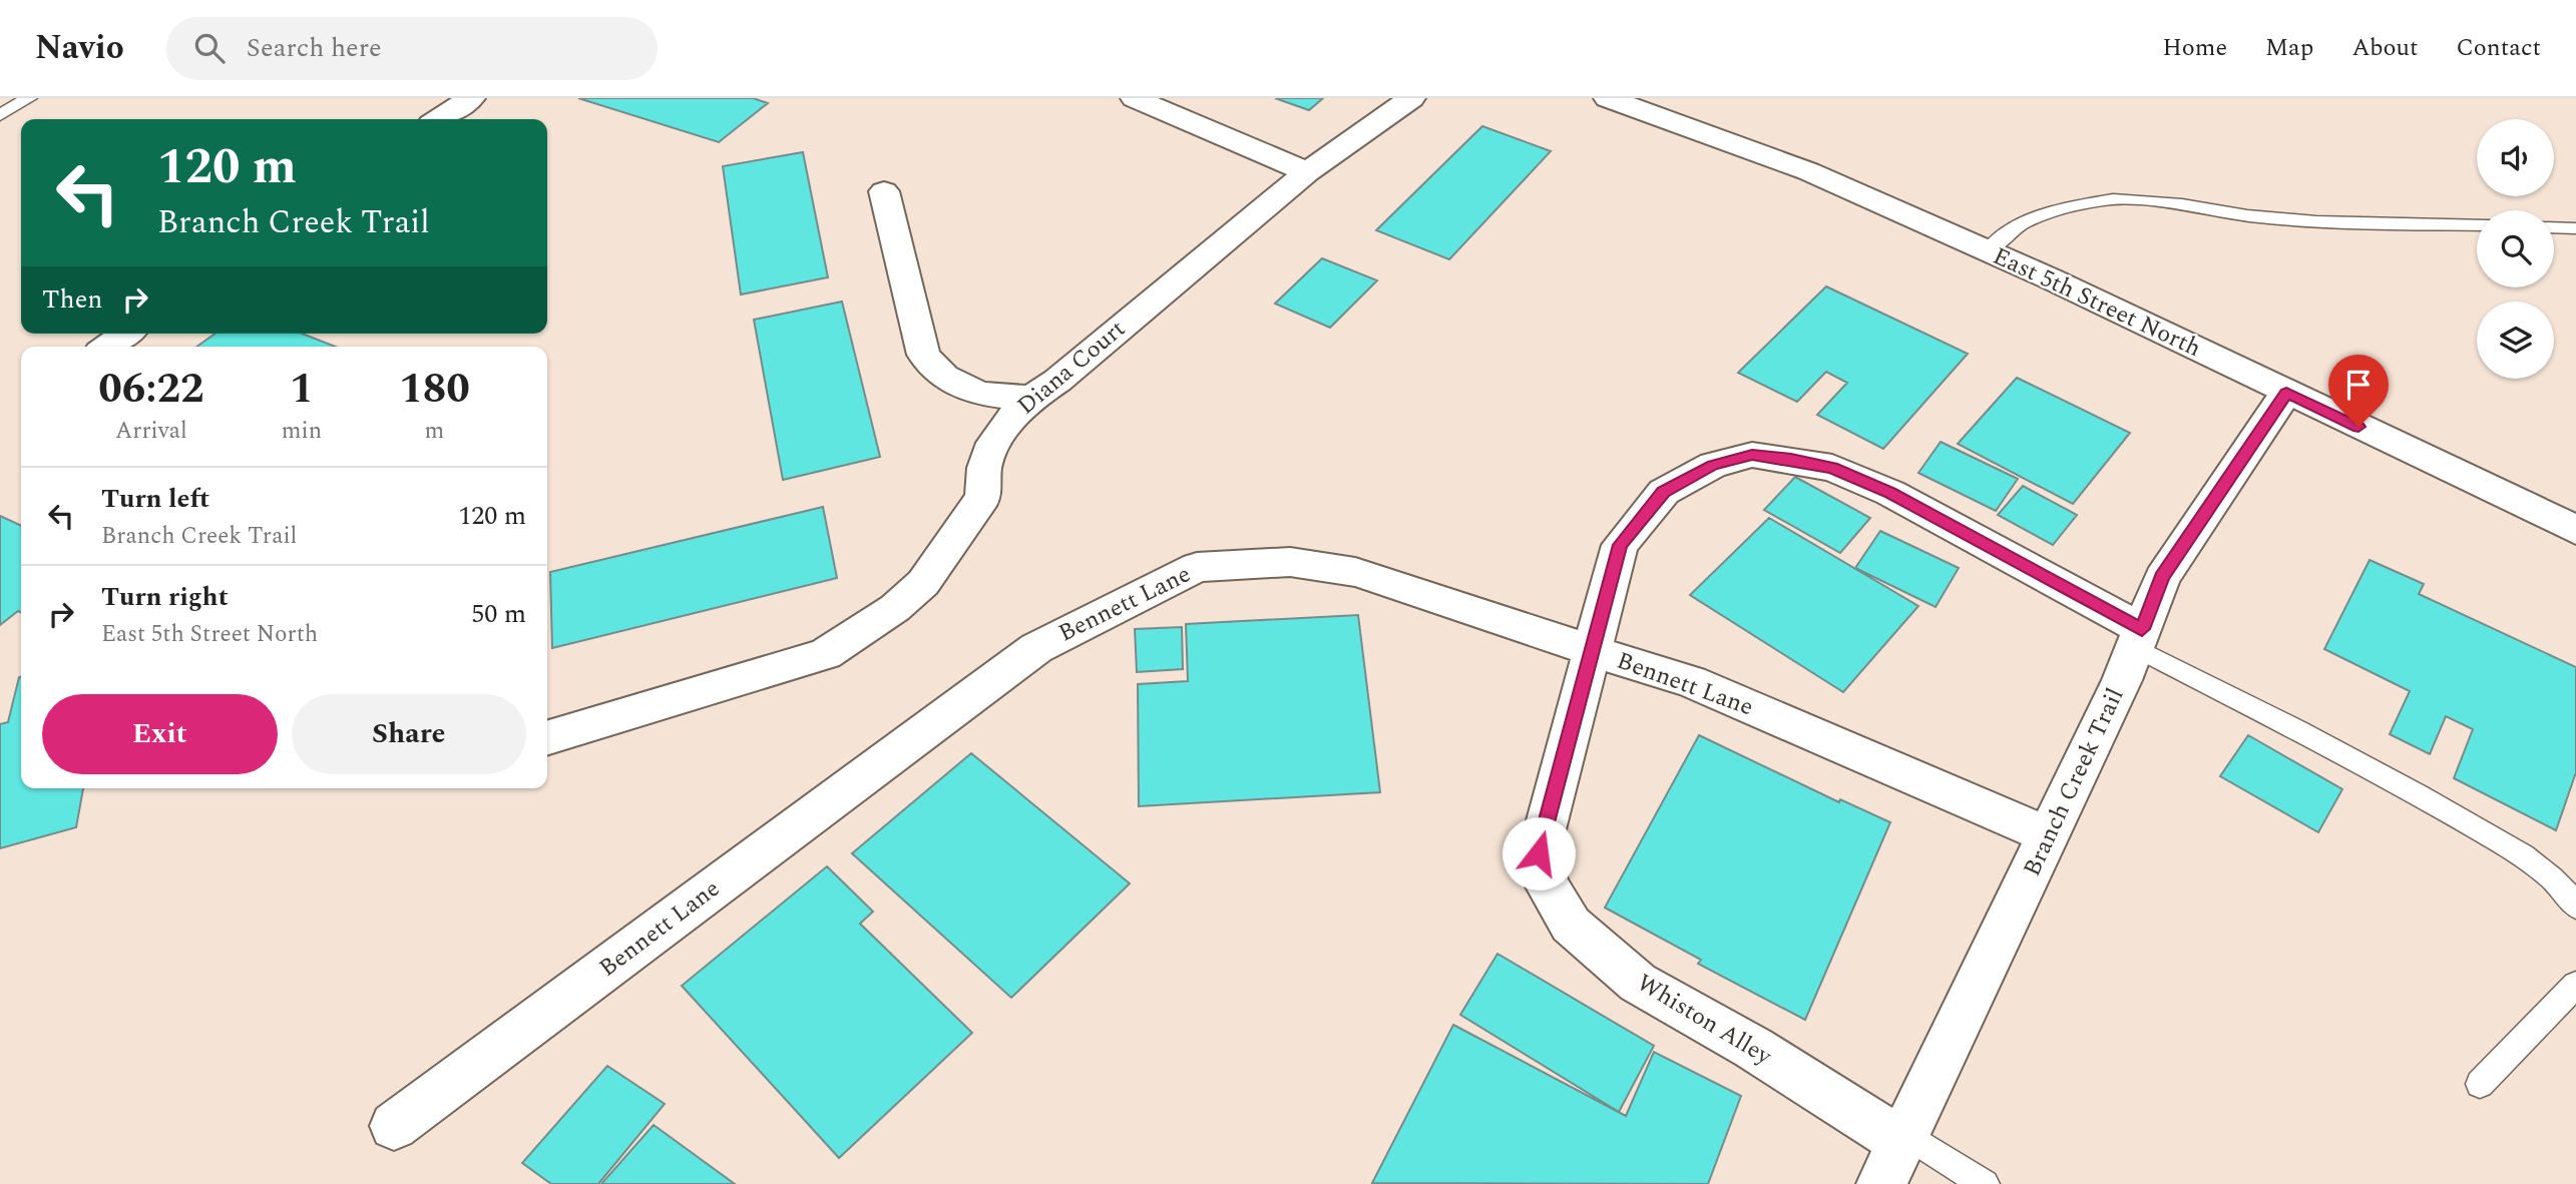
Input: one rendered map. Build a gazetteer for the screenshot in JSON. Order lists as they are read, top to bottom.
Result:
{
  "streets": {
    "street": [
      "East 5th Street North",
      "Diana Court",
      "Bennett Lane",
      "Branch Creek Trail",
      "Whiston Alley"
    ]
  },
  "crossings": [
    ["East 5th Street North", "Branch Creek Trail"],
    ["Bennett Lane", "Branch Creek Trail"],
    ["Bennett Lane", "Whiston Alley"],
    ["Branch Creek Trail", "Whiston Alley"]
  ],
  "page": {
    "header": "Navio",
    "search": "Search here",
    "nav": [
      "Home",
      "Map",
      "About",
      "Contact"
    ],
    "turn": ["120 m", "Branch Creek Trail"],
    "then": "Then",
    "eta": [
      "06:22",
      "Arrival",
      "1",
      "min",
      "180",
      "m"
    ],
    "list": [
      {
        "name": "Turn left",
        "note": "Branch Creek Trail",
        "value": "120 m"
      },
      {
        "name": "Turn right",
        "note": "East 5th Street North",
        "value": "50 m"
      }
    ],
    "buttons": ["Exit", "Share"]
  }
}
